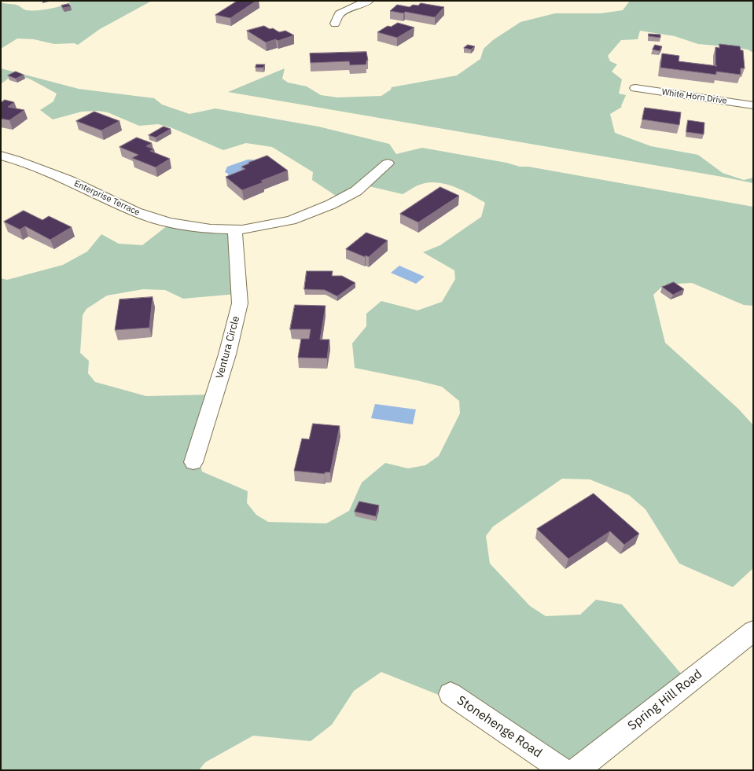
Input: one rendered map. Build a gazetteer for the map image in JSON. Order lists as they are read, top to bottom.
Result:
{
  "streets": {
    "street": [
      "White Horn Drive",
      "Enterprise Terrace",
      "Ventura Circle",
      "Spring Hill Road",
      "Stonehenge Road"
    ]
  },
  "crossings": [
    ["Enterprise Terrace", "Ventura Circle"]
  ]
}
